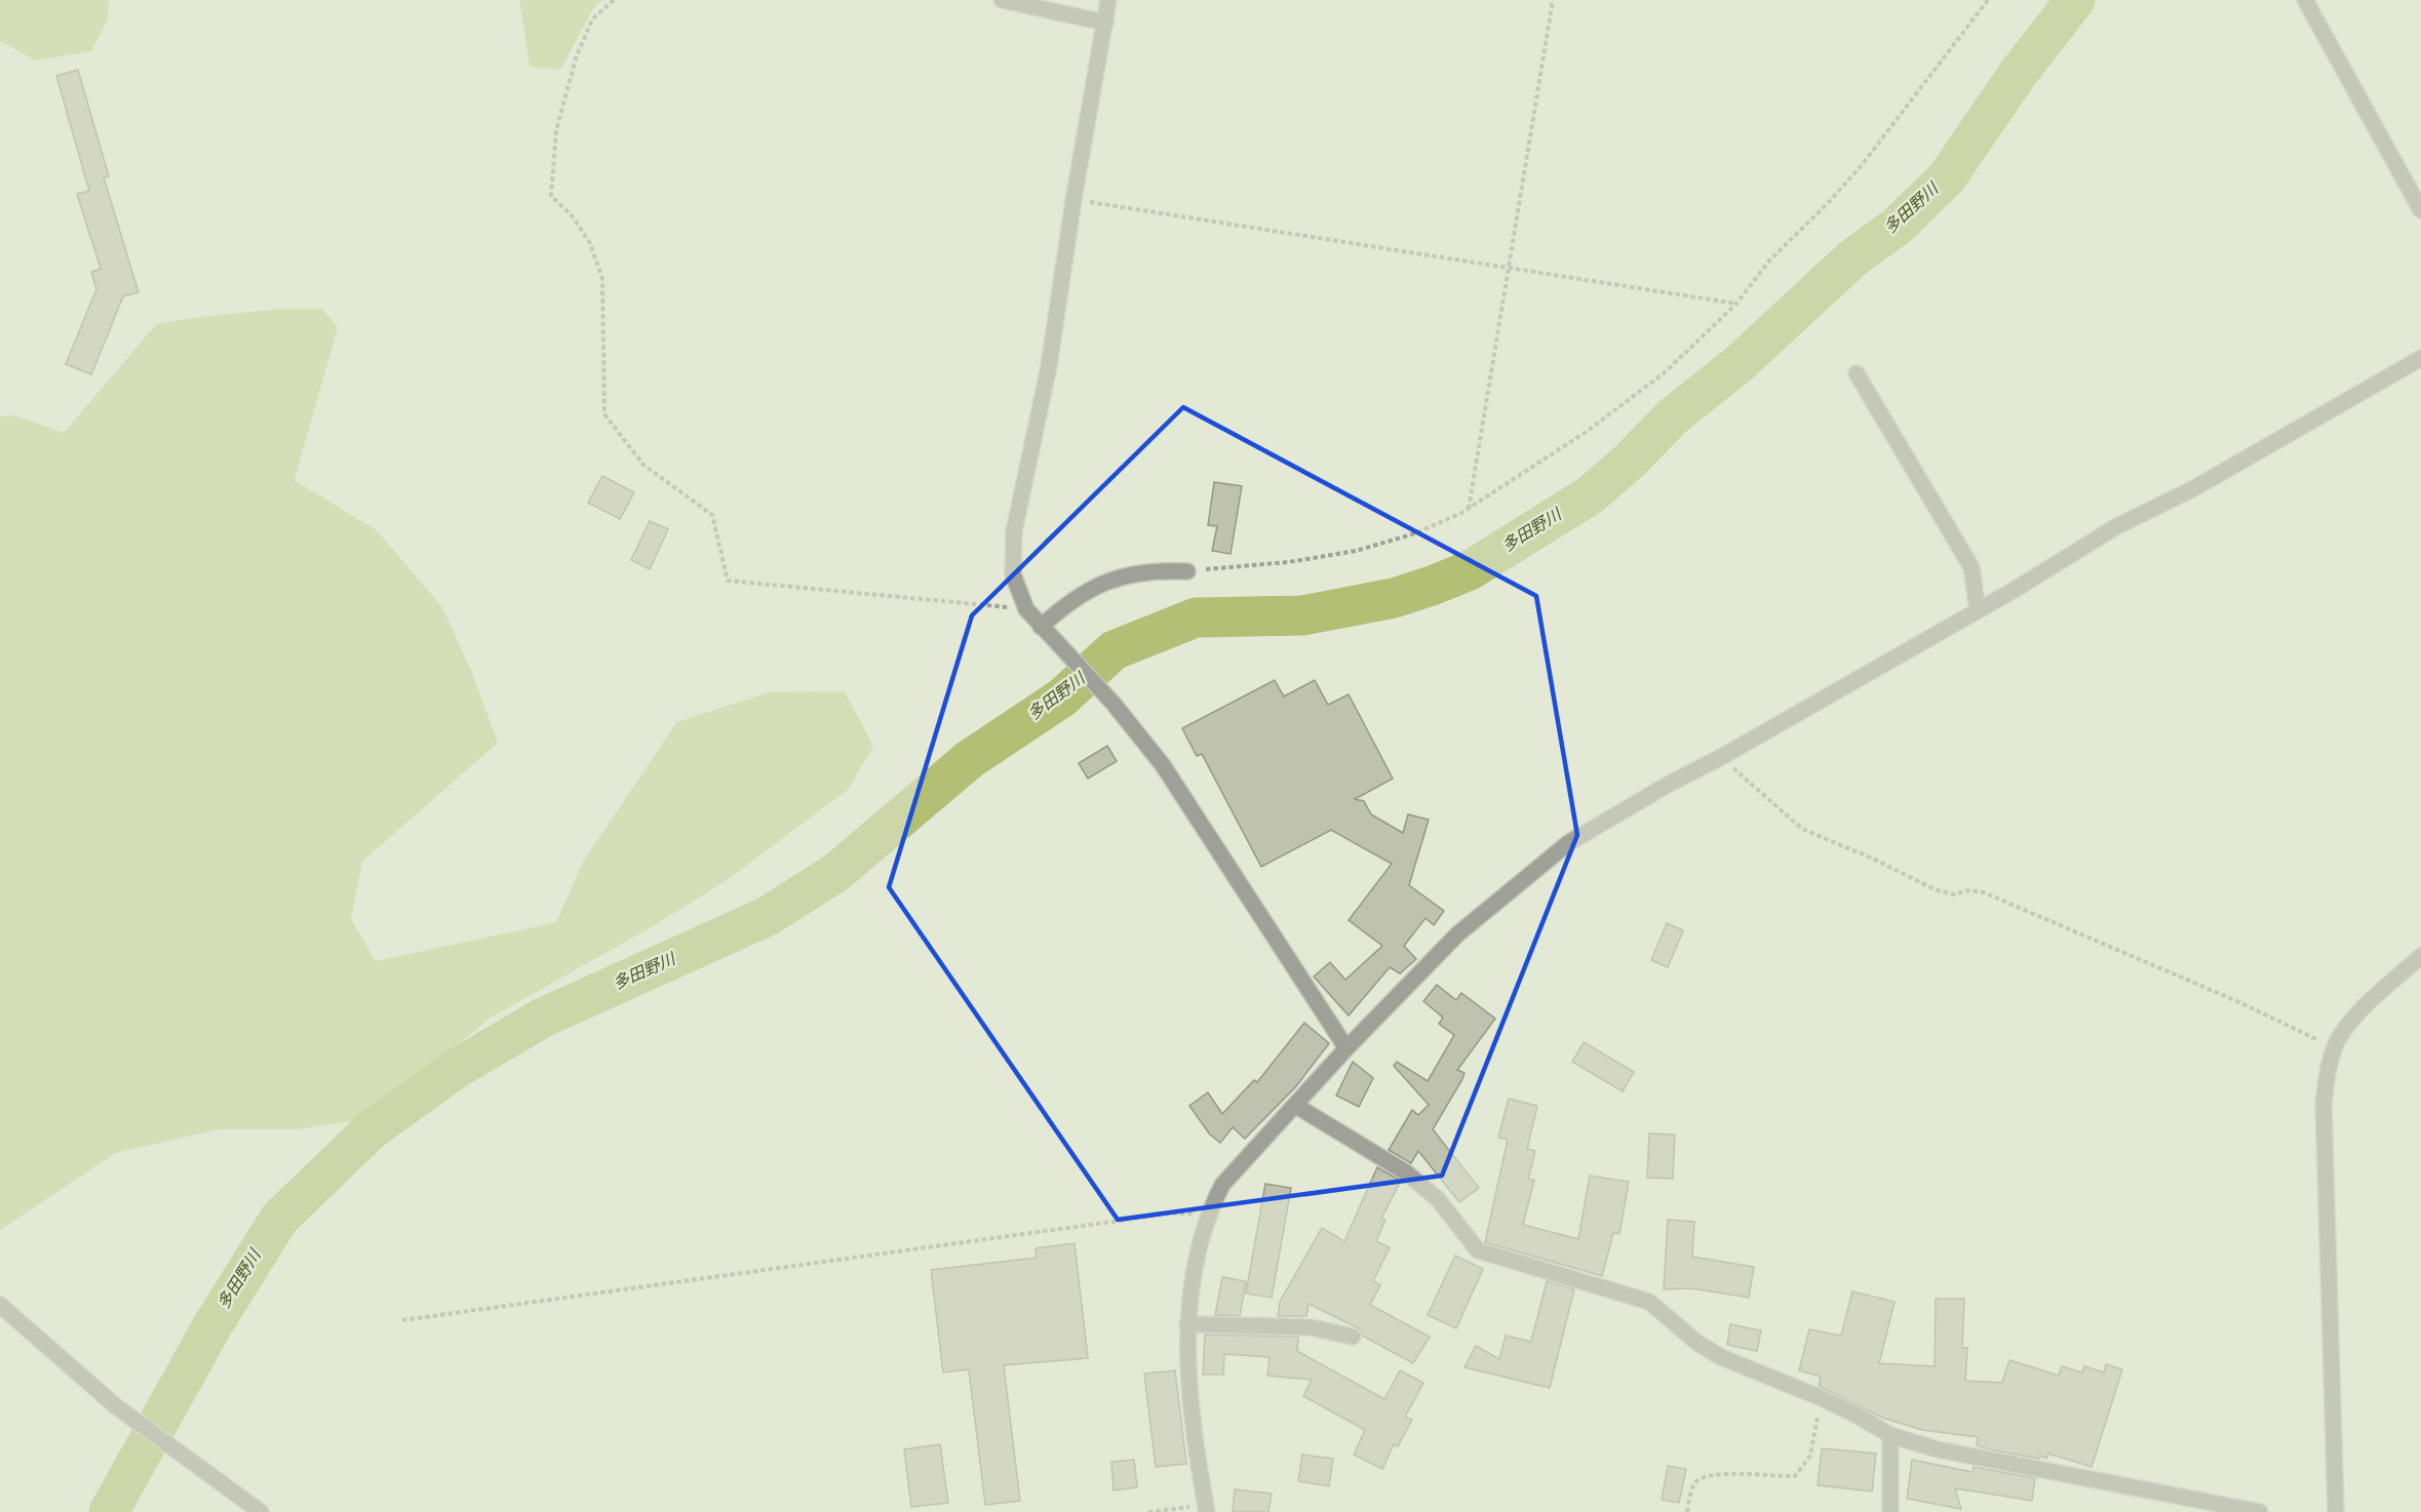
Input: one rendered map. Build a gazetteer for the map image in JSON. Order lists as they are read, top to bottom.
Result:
{
  "water": ["多田野川"]
}
